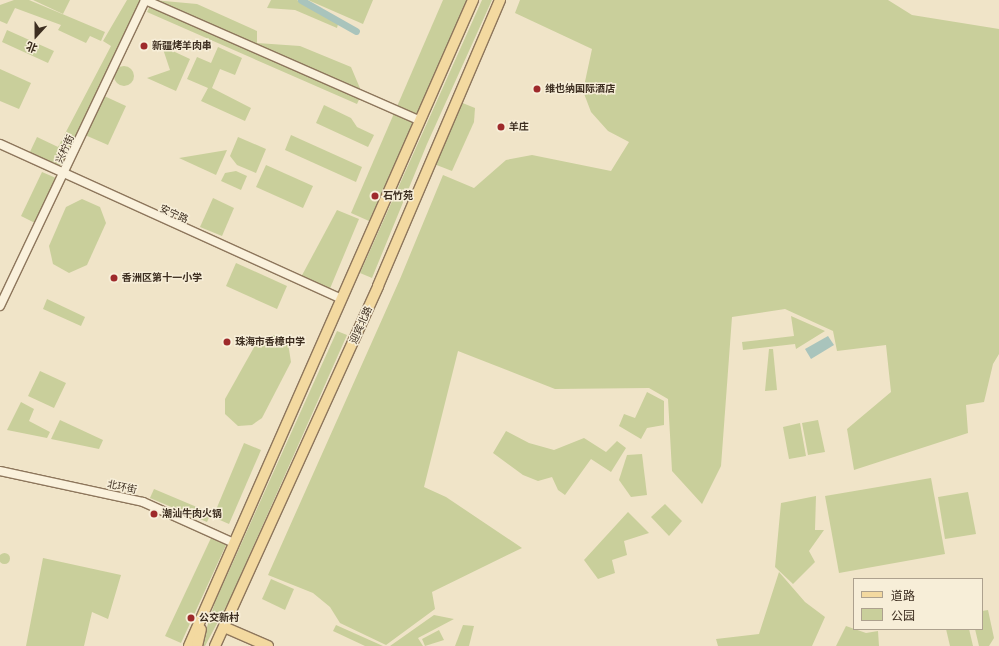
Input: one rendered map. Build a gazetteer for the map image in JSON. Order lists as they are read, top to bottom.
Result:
{
  "streets": {
    "main road": ["迎宾北路"],
    "street": ["兴柠街", "安宁路", "北环街"]
  },
  "crossings": [
    ["兴柠街", "安宁路"]
  ],
  "places": [
    "新疆烤羊肉串",
    "维也纳国际酒店",
    "羊庄",
    "石竹苑",
    "香洲区第十一小学",
    "珠海市香樟中学",
    "潮汕牛肉火锅",
    "公交新村"
  ],
  "legend": ["道路", "公园"],
  "north": "bottom"
}
